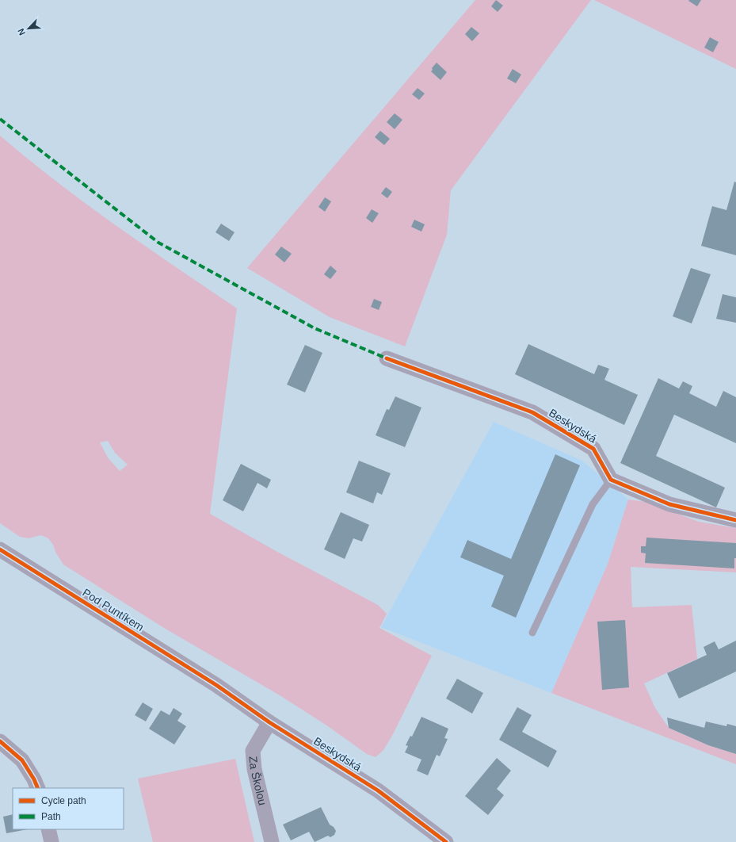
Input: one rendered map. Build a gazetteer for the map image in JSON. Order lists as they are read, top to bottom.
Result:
{
  "streets": {
    "street": ["Beskydská", "Pod Puntíkem", "Za Školou"]
  },
  "crossings": [
    ["Beskydská", "Pod Puntíkem"],
    ["Beskydská", "Za Školou"]
  ],
  "legend": ["Cycle path", "Path"],
  "north": "bottom left"
}
